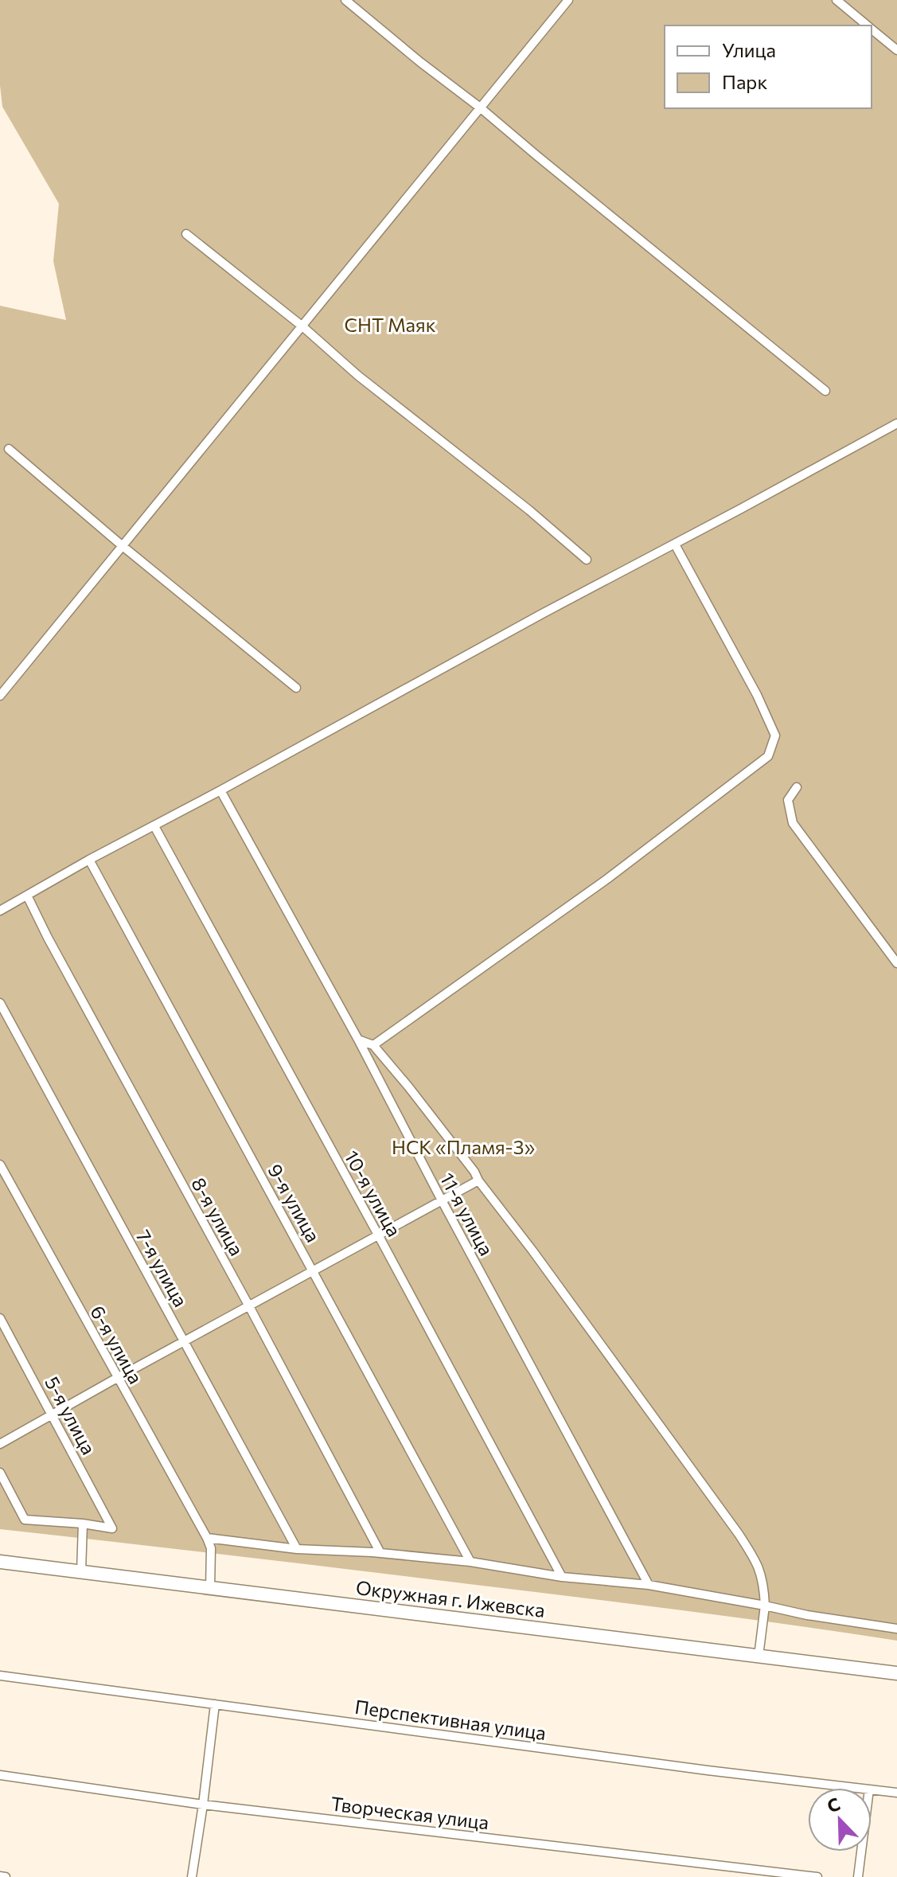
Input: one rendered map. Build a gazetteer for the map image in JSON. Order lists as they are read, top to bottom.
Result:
{
  "streets": {
    "main road": ["Окружная г. Ижевска"],
    "street": [
      "10-я улица",
      "9-я улица",
      "11-я улица",
      "8-я улица",
      "7-я улица",
      "6-я улица",
      "5-я улица",
      "Перспективная улица",
      "Творческая улица"
    ]
  },
  "parks": ["СНТ Маяк", "НСК «Пламя-3»"],
  "legend": ["Улица", "Парк"],
  "north": "top left"
}
